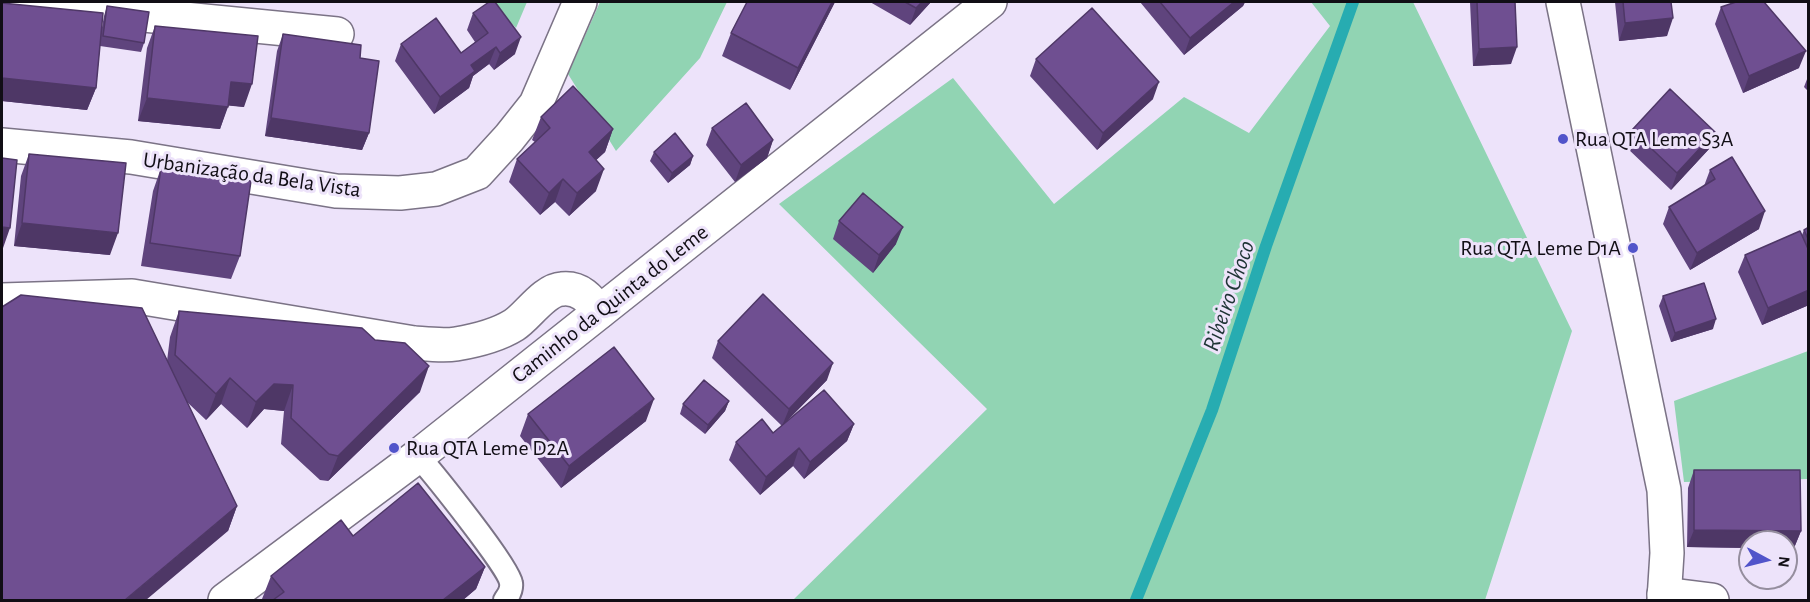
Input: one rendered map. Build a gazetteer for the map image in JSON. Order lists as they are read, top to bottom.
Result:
{
  "streets": {
    "street": ["Urbanização da Bela Vista", "Caminho da Quinta do Leme"]
  },
  "water": ["Ribeiro Choco"],
  "places": ["Rua QTA Leme S3A", "Rua QTA Leme D1A", "Rua QTA Leme D2A"],
  "north": "right"
}
